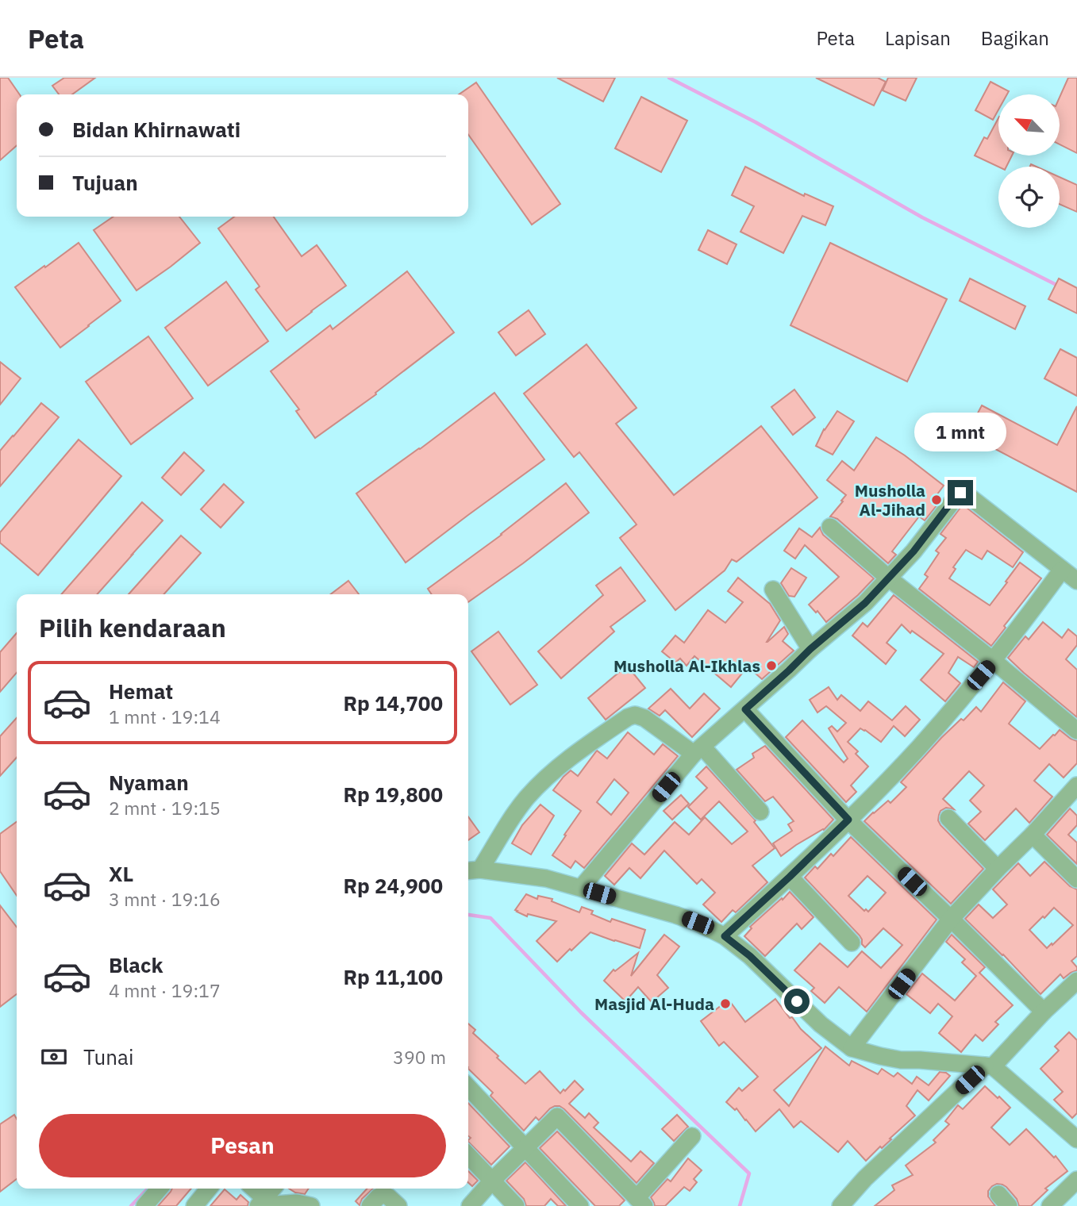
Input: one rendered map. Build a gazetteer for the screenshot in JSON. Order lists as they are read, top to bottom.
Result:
{
  "places": ["Musholla Al-Jihad", "Musholla Al-Ikhlas", "Masjid Al-Huda"],
  "north": "top left",
  "page": {
    "header": "Peta",
    "nav": ["Peta", "Lapisan", "Bagikan"],
    "banner": ["Bidan Khirnawati", "Tujuan"],
    "bubble": "1 mnt",
    "heading": "Pilih kendaraan",
    "list": [
      {
        "name": "Hemat",
        "note": "1 mnt · 19:14",
        "value": "Rp 14,700"
      },
      {
        "name": "Nyaman",
        "note": "2 mnt · 19:15",
        "value": "Rp 19,800"
      },
      {
        "name": "XL",
        "note": "3 mnt · 19:16",
        "value": "Rp 24,900"
      },
      {
        "name": "Black",
        "note": "4 mnt · 19:17",
        "value": "Rp 11,100"
      }
    ],
    "pay": ["Tunai", "390 m"],
    "buttons": "Pesan"
  }
}
